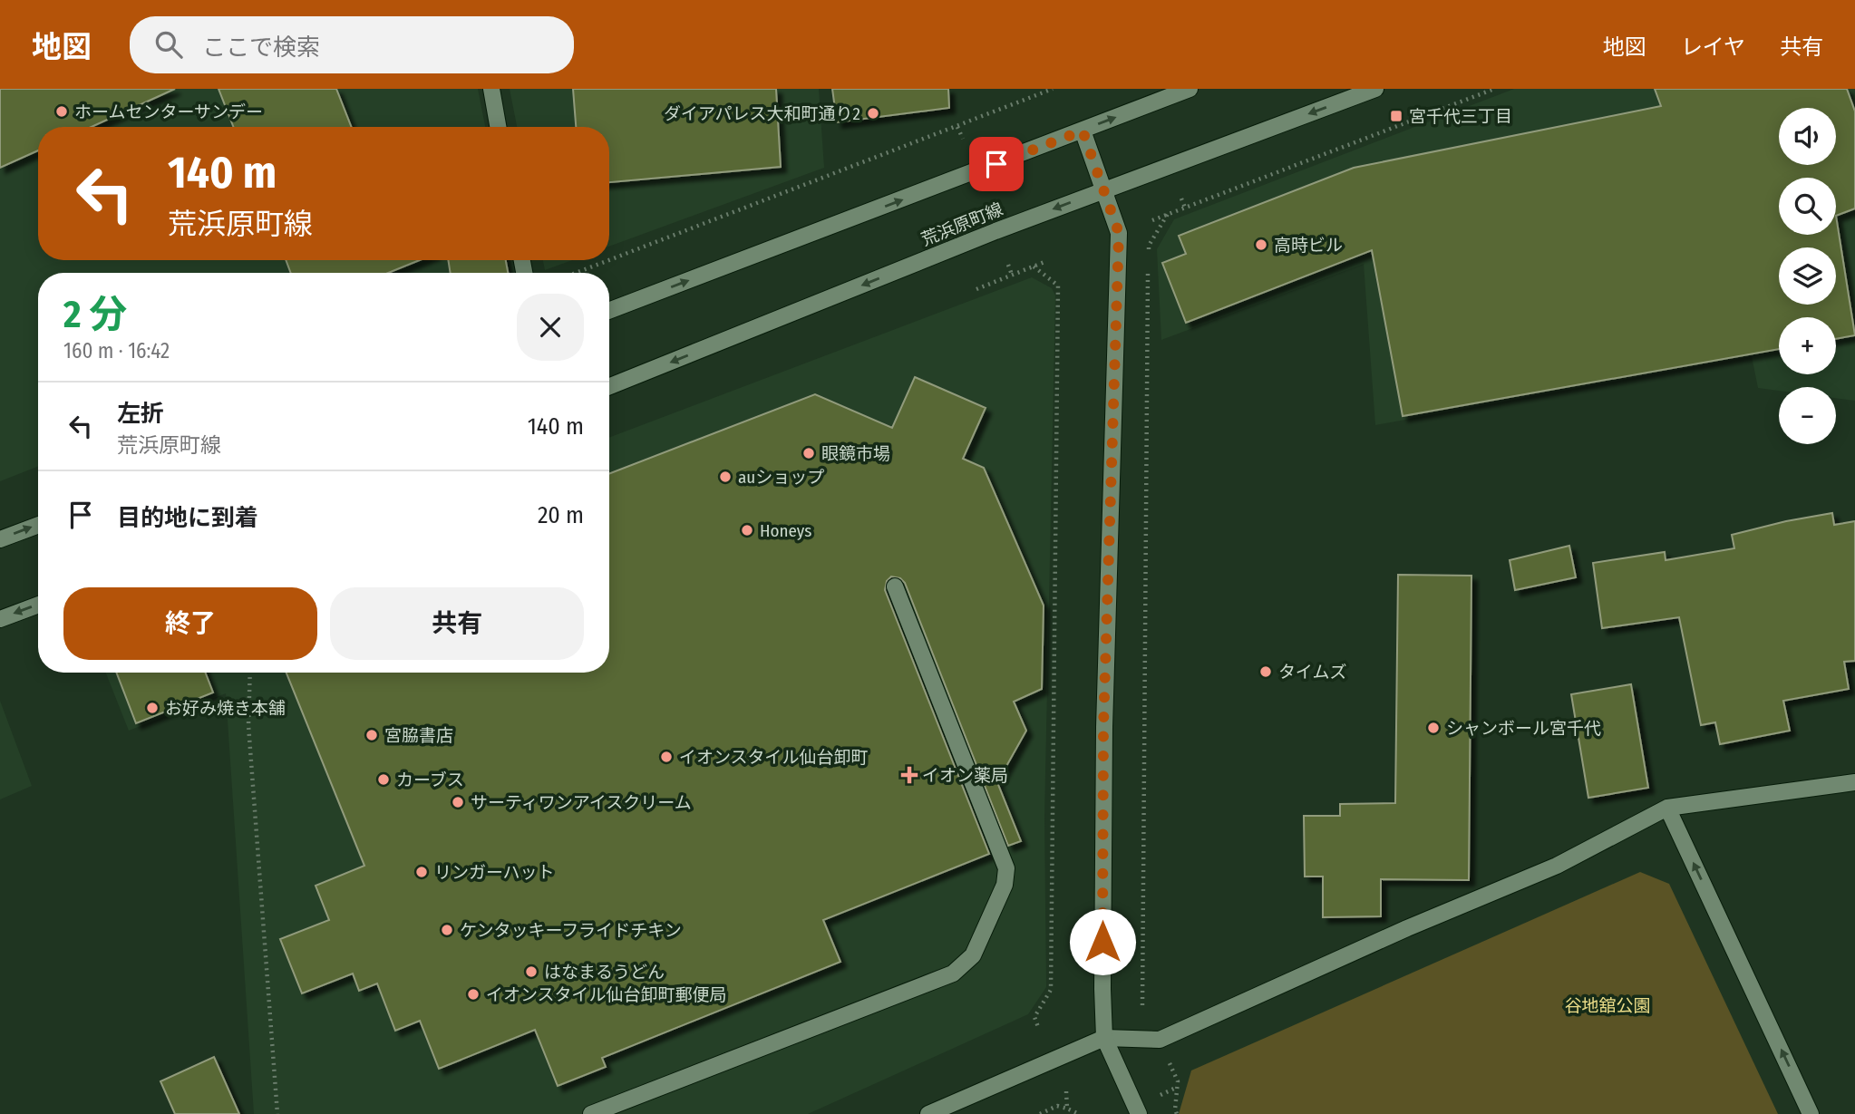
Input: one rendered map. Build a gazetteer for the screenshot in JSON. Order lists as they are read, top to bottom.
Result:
{
  "streets": {
    "street": ["荒浜原町線"]
  },
  "parks": ["谷地舘公園"],
  "places": {
    "other": [
      "ホームセンターサンデー",
      "ダイアパレス大和町通り2",
      "高時ビル",
      "眼鏡市場",
      "auショップ",
      "Honeys",
      "タイムズ",
      "お好み焼き本舗",
      "シャンボール宮千代",
      "宮脇書店",
      "イオンスタイル仙台卸町",
      "カーブス",
      "サーティワンアイスクリーム",
      "リンガーハット",
      "ケンタッキーフライドチキン",
      "はなまるうどん",
      "イオンスタイル仙台卸町郵便局"
    ],
    "transit": ["宮千代三丁目"],
    "health": ["イオン薬局"]
  },
  "page": {
    "header": "地図",
    "search": "ここで検索",
    "nav": ["地図", "レイヤ", "共有"],
    "map_buttons": ["+", "−"],
    "turn": ["140 m", "荒浜原町線"],
    "heading": ["2 分", "160 m · 16:42"],
    "list": [
      {
        "name": "左折",
        "note": "荒浜原町線",
        "value": "140 m"
      },
      {
        "name": "目的地に到着",
        "value": "20 m"
      }
    ],
    "buttons": ["終了", "共有"]
  }
}
